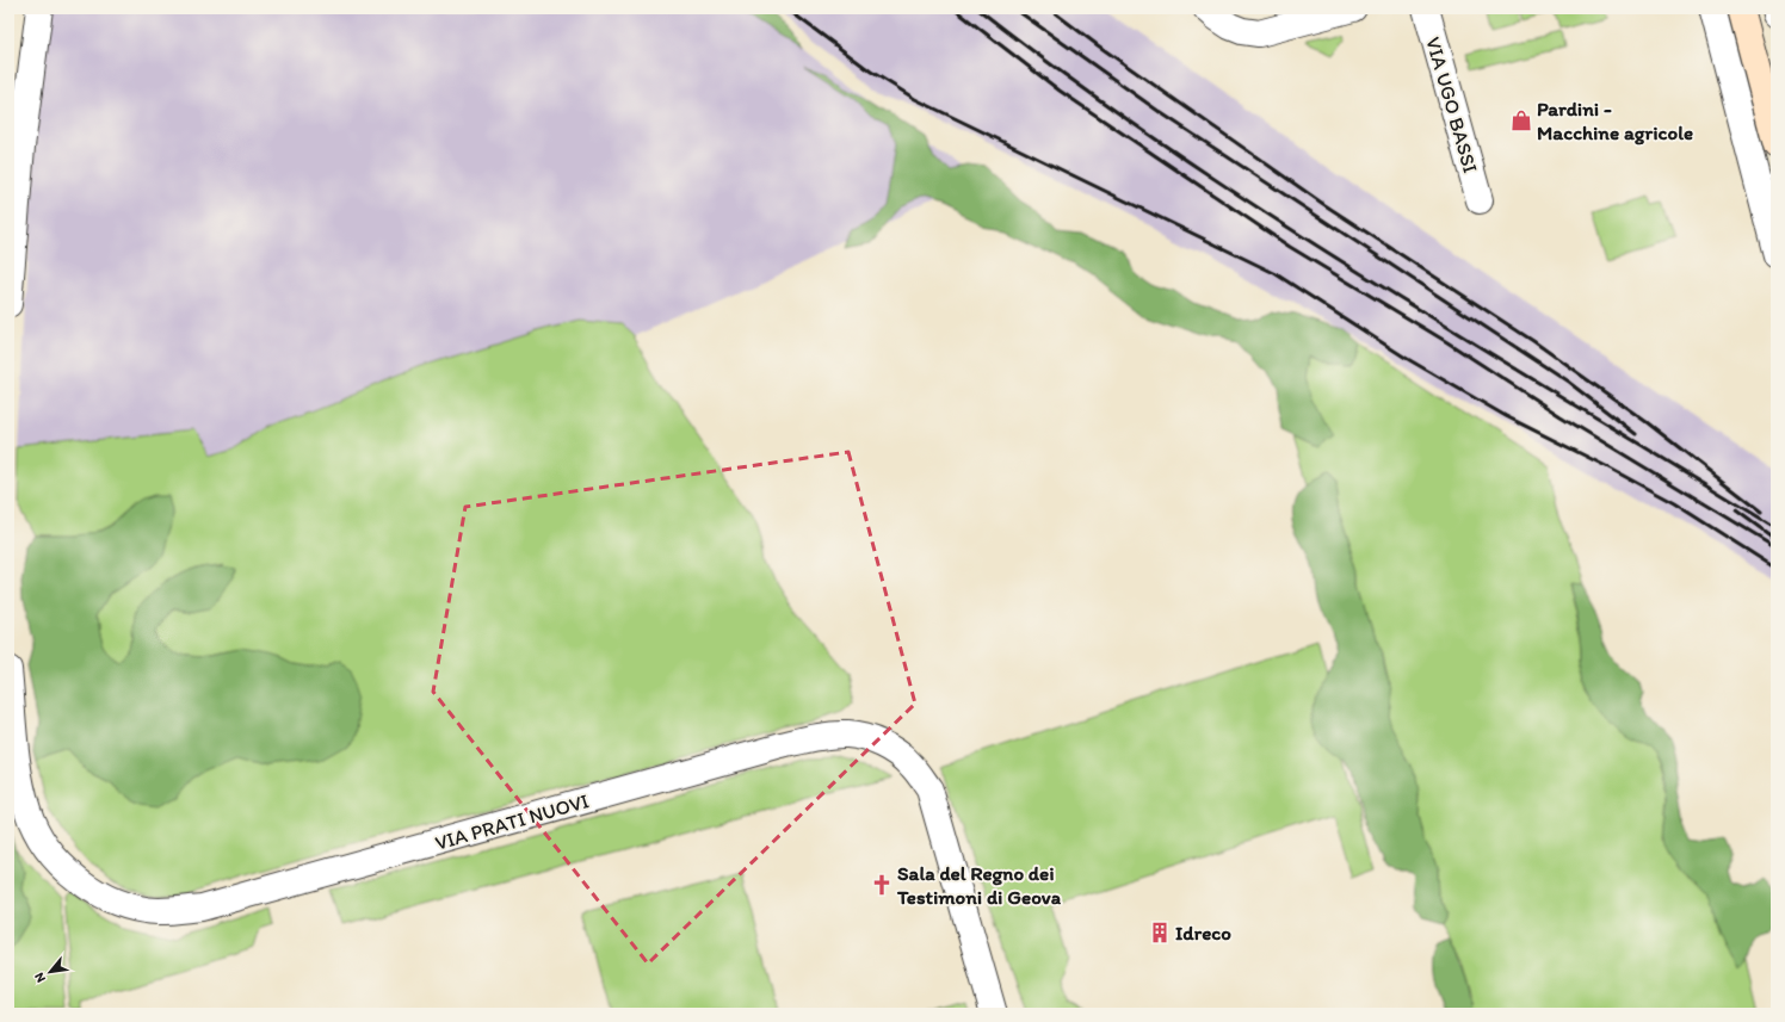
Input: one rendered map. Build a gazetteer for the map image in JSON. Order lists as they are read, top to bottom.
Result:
{
  "streets": {
    "street": ["VIA UGO BASSI", "VIA PRATI NUOVI"]
  },
  "places": {
    "shop": ["Pardini - Macchine agricole"],
    "church": ["Sala del Regno dei Testimoni di Geova"],
    "building": ["Idreco"]
  },
  "north": "bottom left"
}
